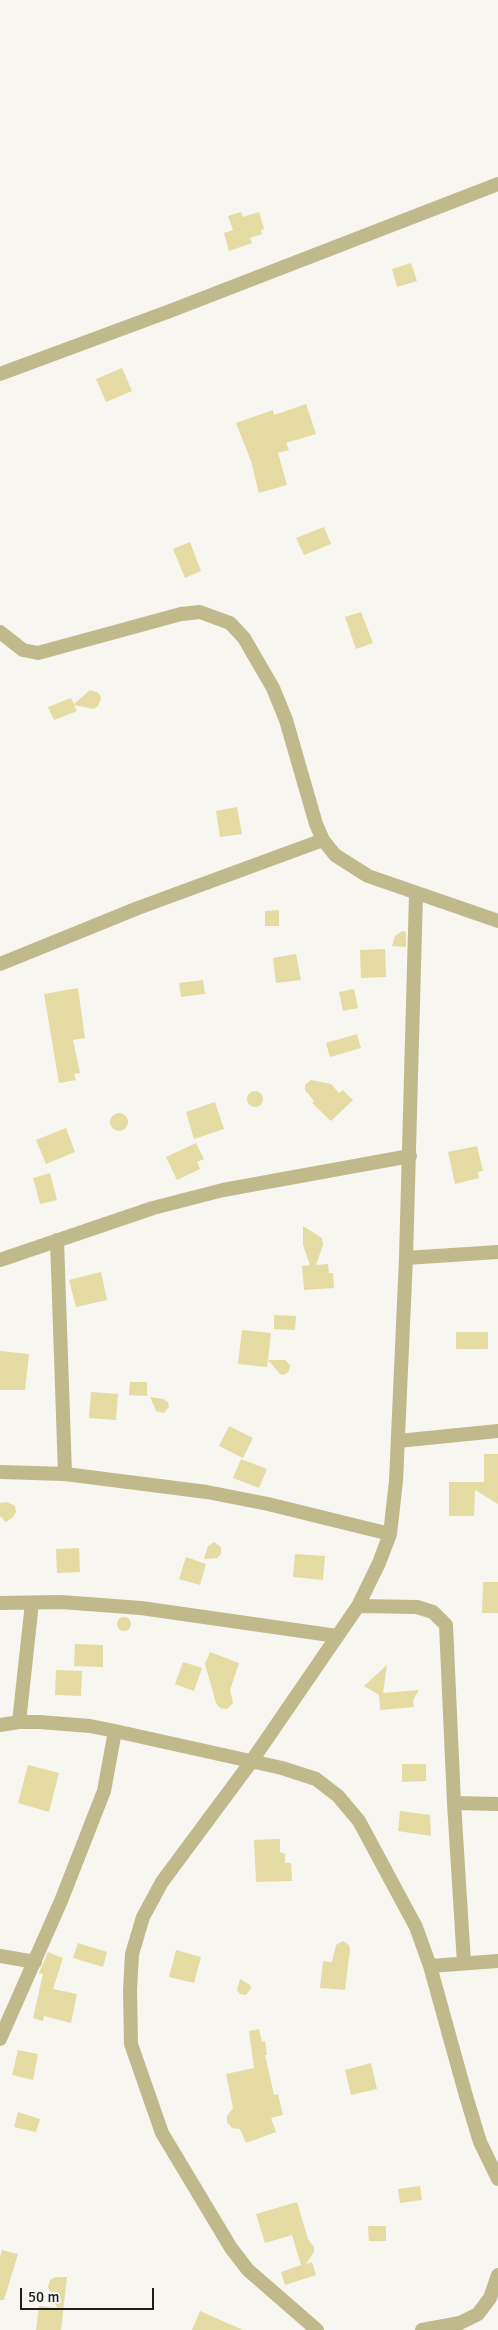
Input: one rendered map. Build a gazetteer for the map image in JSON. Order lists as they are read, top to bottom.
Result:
{
  "scale_bar": "50 m"
}
